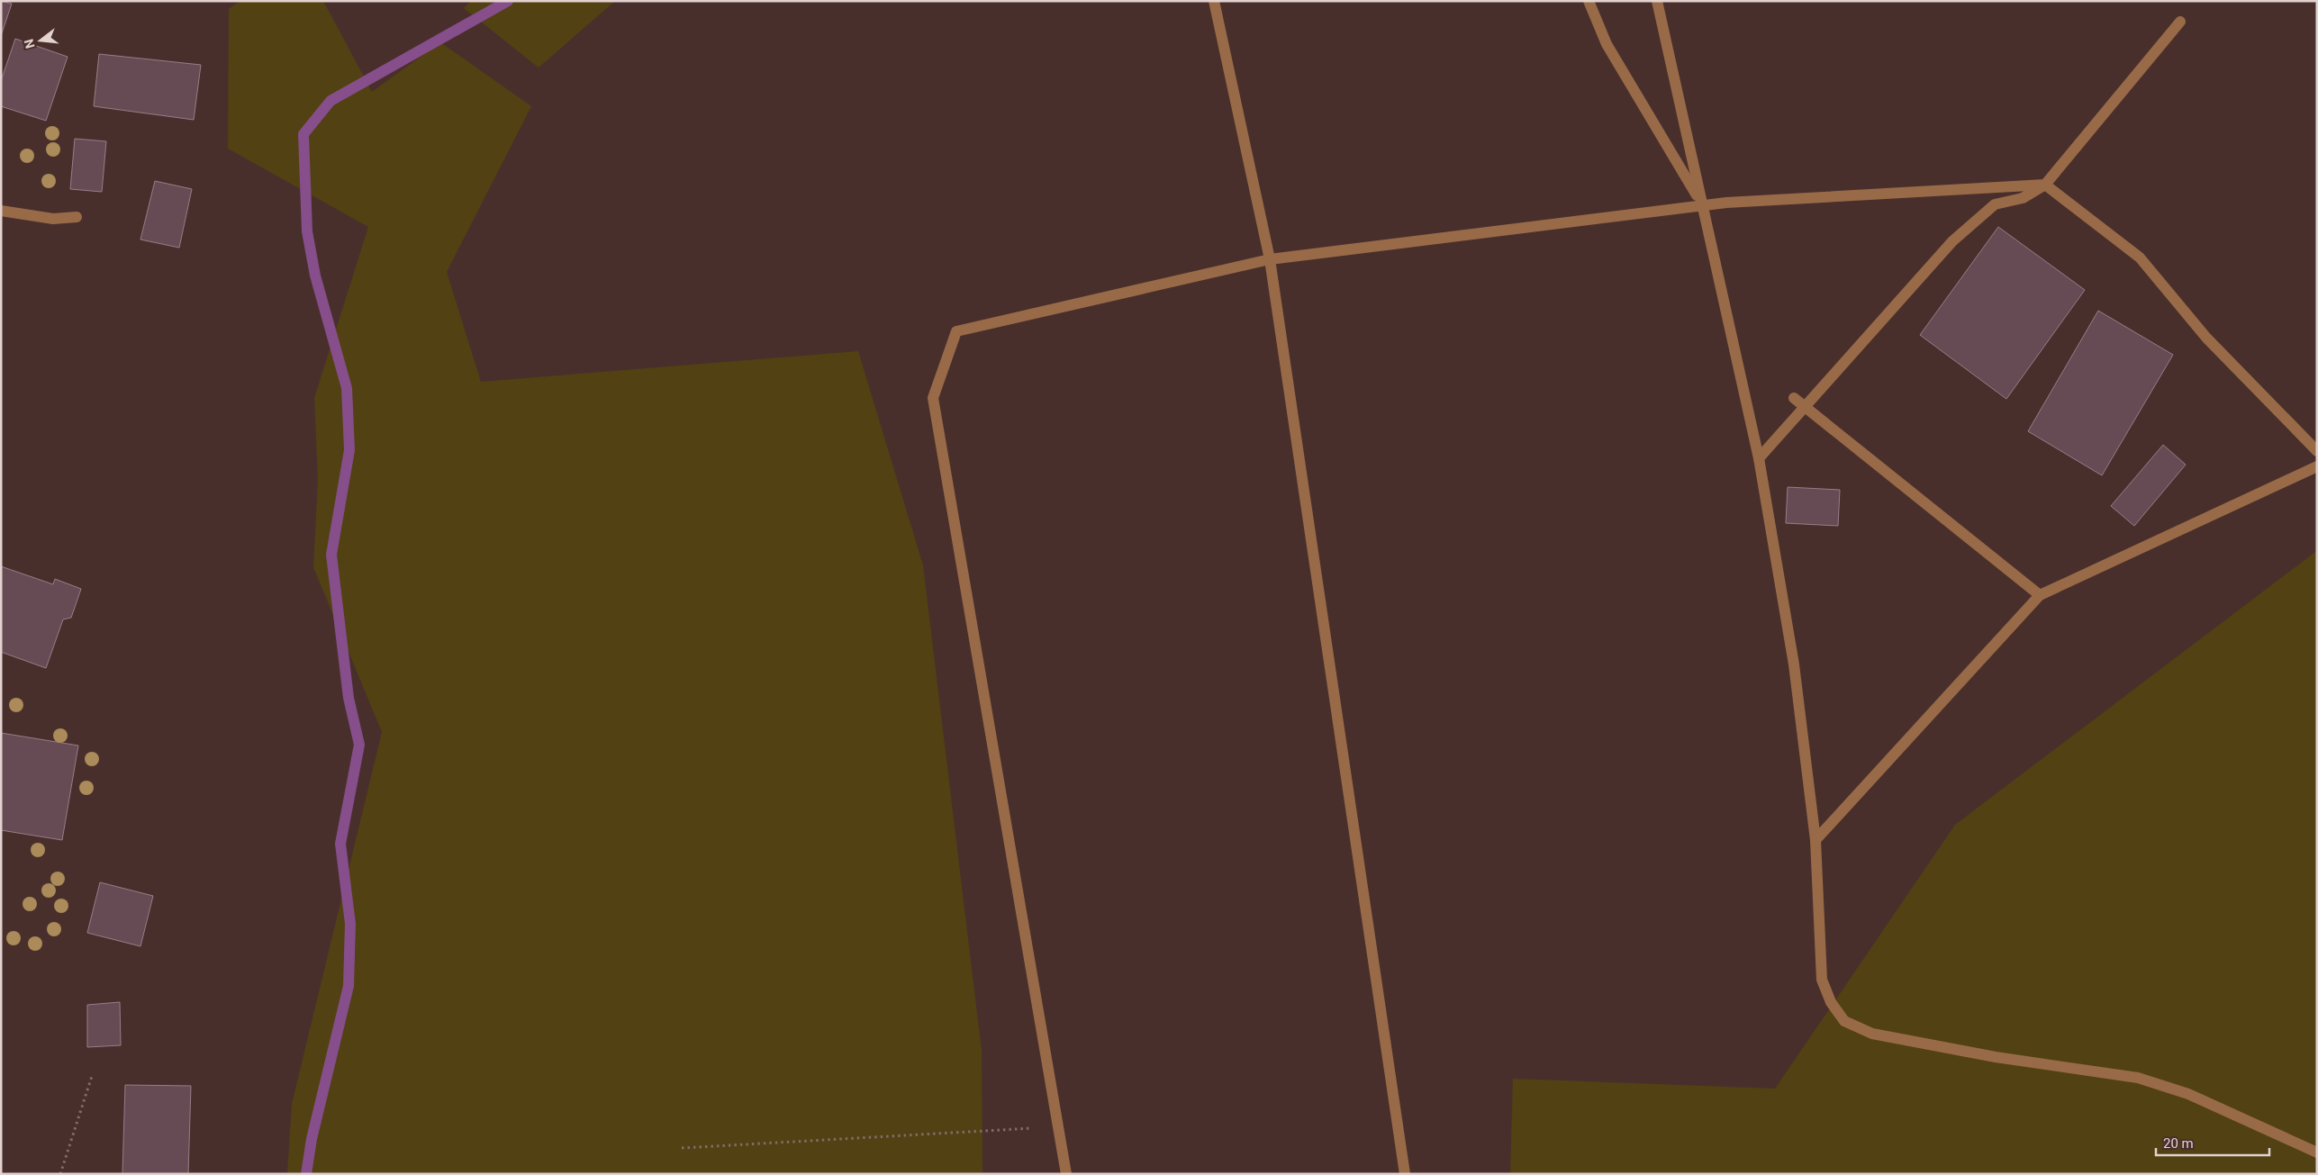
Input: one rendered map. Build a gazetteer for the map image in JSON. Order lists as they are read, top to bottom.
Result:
{
  "scale_bar": "20 m",
  "north": "left"
}
